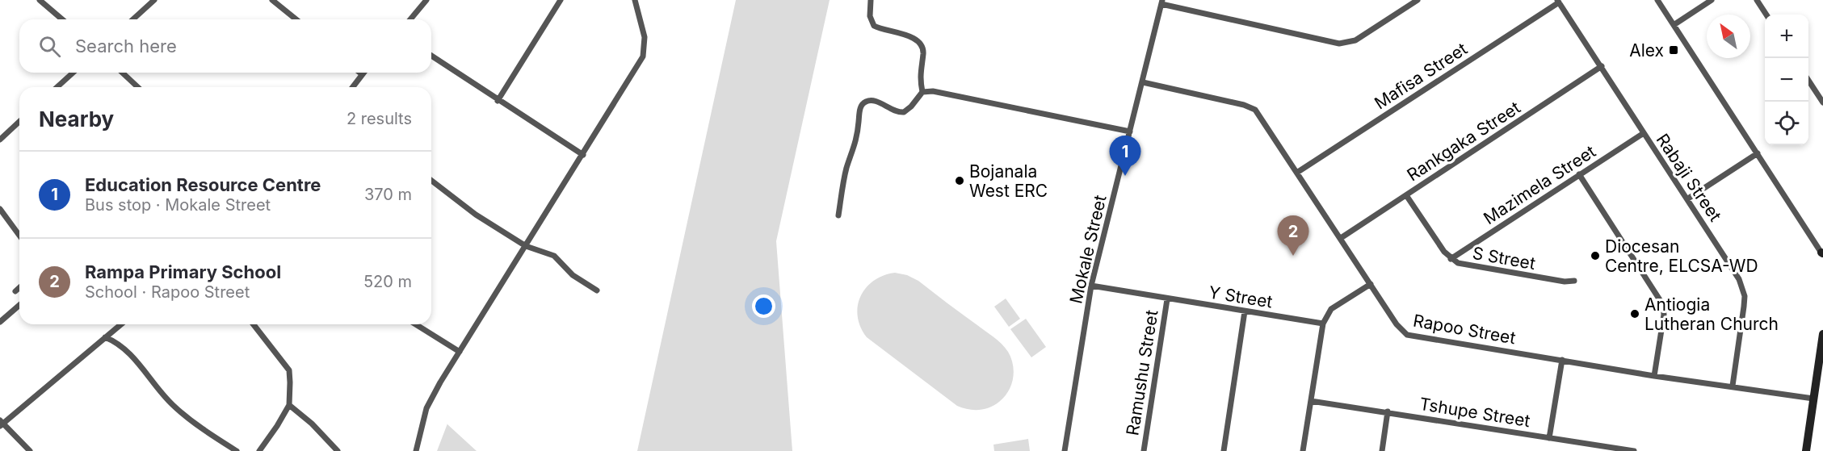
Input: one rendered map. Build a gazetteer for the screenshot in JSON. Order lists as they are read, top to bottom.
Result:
{
  "streets": {
    "street": [
      "Mafisa Street",
      "Rankgaka Street",
      "Rabaji Street",
      "Mazimela Street",
      "Mokale Street",
      "S Street",
      "Y Street",
      "Rapoo Street",
      "Ramushu Street",
      "Tshupe Street"
    ]
  },
  "crossings": [
    ["Mafisa Street", "Rabaji Street"],
    ["Mafisa Street", "Rapoo Street"],
    ["Rankgaka Street", "Rabaji Street"],
    ["Rankgaka Street", "S Street"],
    ["Rankgaka Street", "Rapoo Street"],
    ["Rabaji Street", "Mazimela Street"],
    ["Rabaji Street", "Rapoo Street"],
    ["Mazimela Street", "S Street"],
    ["Mokale Street", "Y Street"],
    ["Mokale Street", "Rapoo Street"],
    ["Y Street", "Ramushu Street"]
  ],
  "places": {
    "transit": ["Alex"],
    "other": ["Bojanala West ERC", "Diocesan Centre, ELCSA-WD", "Antiogia Lutheran Church"]
  },
  "north": "top left",
  "page": {
    "map_buttons": ["+", "−"],
    "search": "Search here",
    "heading": ["Nearby", "2 results"],
    "pins": ["1", "2"],
    "list": [
      {
        "mark": "1",
        "name": "Education Resource Centre",
        "note": "Bus stop · Mokale Street",
        "value": "370 m"
      },
      {
        "mark": "2",
        "name": "Rampa Primary School",
        "note": "School · Rapoo Street",
        "value": "520 m"
      }
    ]
  }
}
